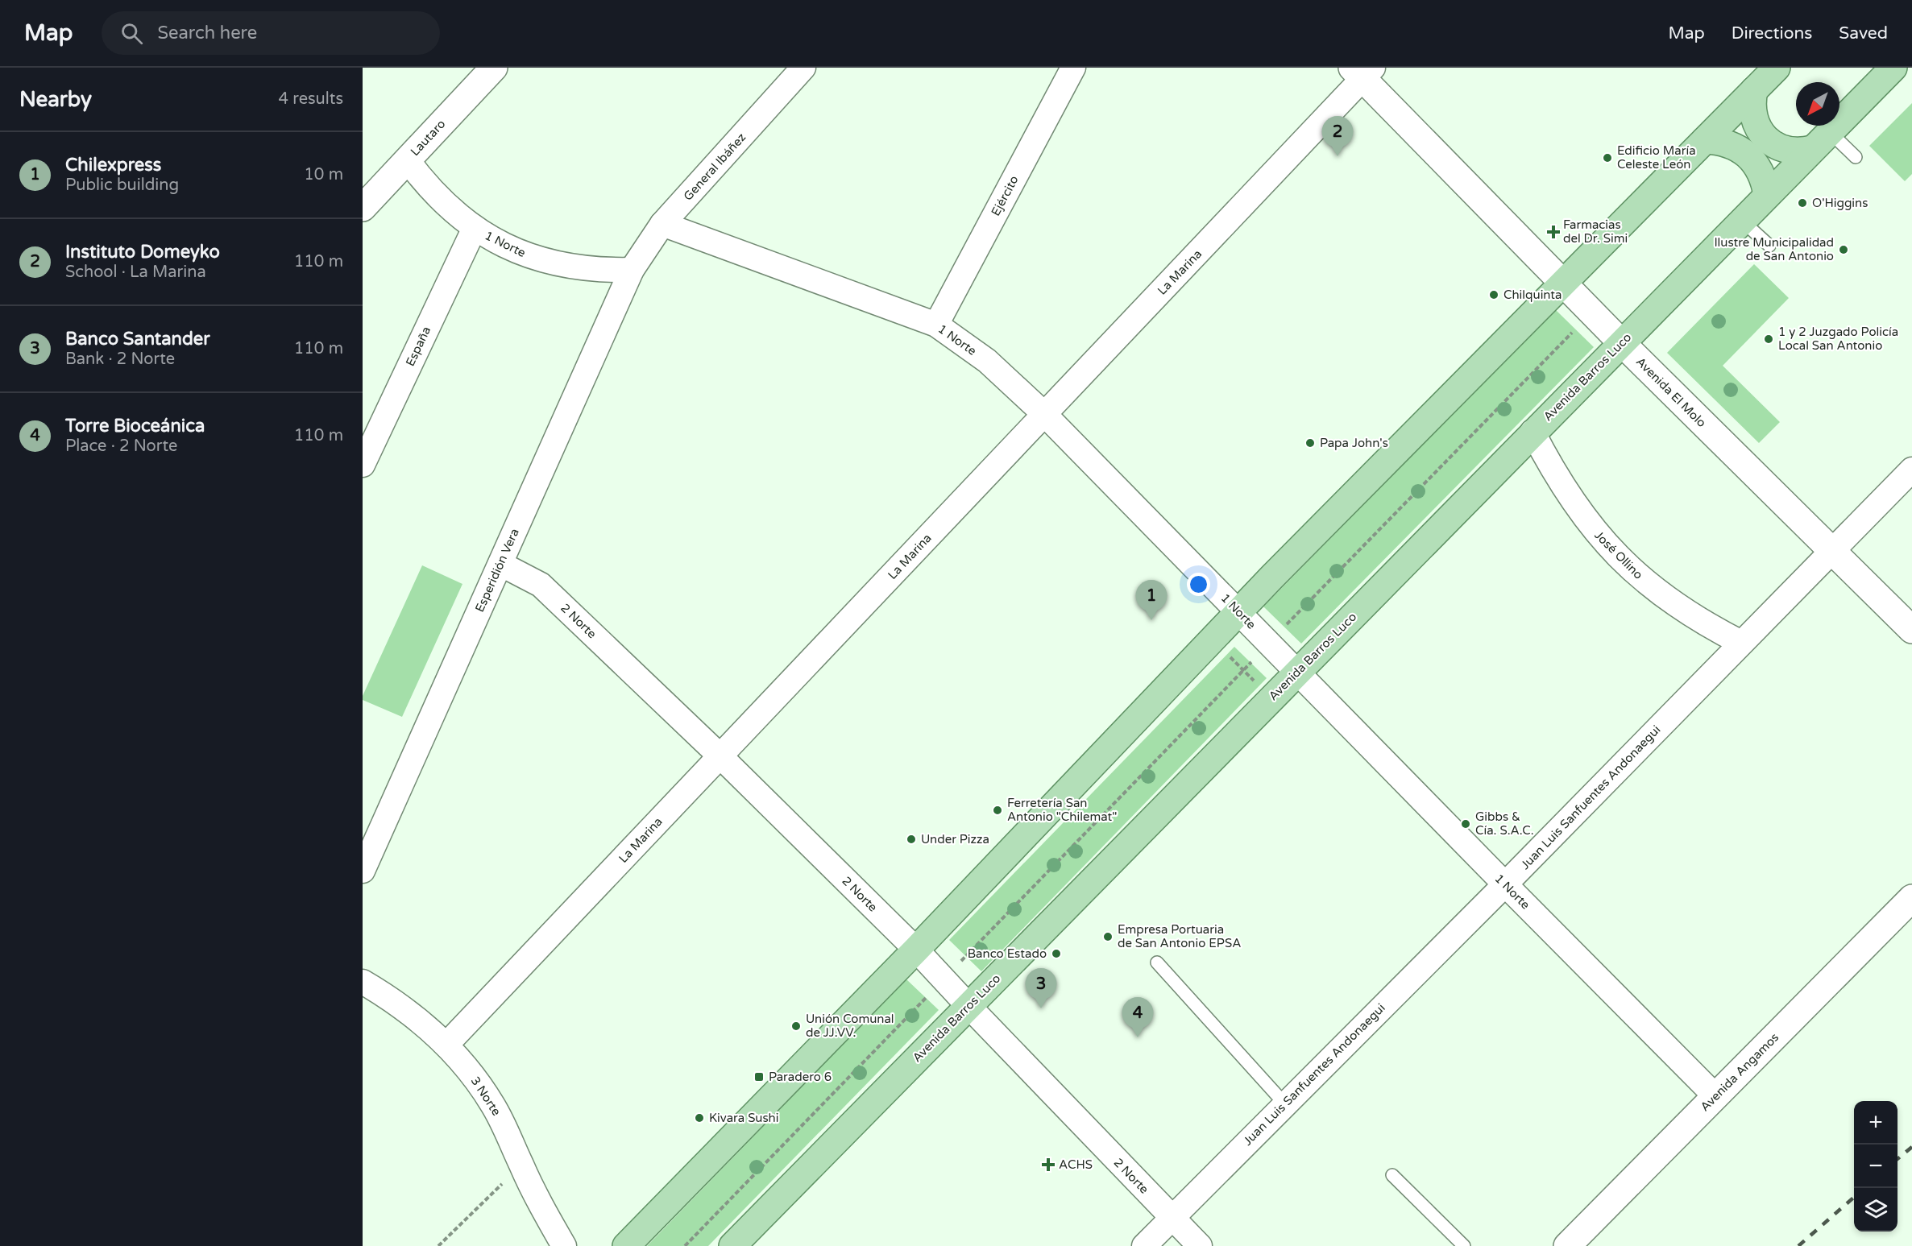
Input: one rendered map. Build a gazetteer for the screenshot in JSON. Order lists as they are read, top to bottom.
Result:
{
  "streets": {
    "main road": ["Avenida Barros Luco"],
    "street": [
      "Lautaro",
      "General Ibáñez",
      "Ejército",
      "1 Norte",
      "La Marina",
      "España",
      "Avenida El Molo",
      "José Ollino",
      "Esperidión Vera",
      "2 Norte",
      "Juan Luis Sanfuentes Andonaegui",
      "Avenida Angamos",
      "3 Norte"
    ]
  },
  "crossings": [
    ["Lautaro", "1 Norte"],
    ["General Ibáñez", "1 Norte"],
    ["General Ibáñez", "Esperidión Vera"],
    ["Ejército", "1 Norte"],
    ["1 Norte", "La Marina"],
    ["1 Norte", "España"],
    ["1 Norte", "Avenida Barros Luco"],
    ["1 Norte", "Esperidión Vera"],
    ["1 Norte", "Juan Luis Sanfuentes Andonaegui"],
    ["1 Norte", "Avenida Angamos"],
    ["La Marina", "Avenida El Molo"],
    ["La Marina", "2 Norte"],
    ["La Marina", "3 Norte"],
    ["Avenida Barros Luco", "Avenida El Molo"],
    ["Avenida Barros Luco", "José Ollino"],
    ["Avenida Barros Luco", "2 Norte"],
    ["Avenida El Molo", "Juan Luis Sanfuentes Andonaegui"],
    ["José Ollino", "Juan Luis Sanfuentes Andonaegui"],
    ["Esperidión Vera", "2 Norte"],
    ["2 Norte", "Juan Luis Sanfuentes Andonaegui"]
  ],
  "places": {
    "other": [
      "Edificio María Celeste León",
      "O'Higgins",
      "Ilustre Municipalidad de San Antonio",
      "Chilquinta",
      "1 y 2 Juzgado Policía Local San Antonio",
      "Papa John's",
      "Ferretería San Antonio \"Chilemat\"",
      "Gibbs & Cía. S.A.C.",
      "Under Pizza",
      "Empresa Portuaria de San Antonio EPSA",
      "Banco Estado",
      "Unión Comunal de JJ.VV.",
      "Kivara Sushi"
    ],
    "health": ["Farmacias del Dr. Simi", "ACHS"],
    "transit": ["Paradero 6"]
  },
  "north": "bottom left",
  "page": {
    "header": "Map",
    "search": "Search here",
    "nav": ["Map", "Directions", "Saved"],
    "heading": ["Nearby", "4 results"],
    "pins": [
      "2",
      "1",
      "3",
      "4"
    ],
    "list": [
      {
        "mark": "1",
        "name": "Chilexpress",
        "note": "Public building",
        "value": "10 m"
      },
      {
        "mark": "2",
        "name": "Instituto Domeyko",
        "note": "School · La Marina",
        "value": "110 m"
      },
      {
        "mark": "3",
        "name": "Banco Santander",
        "note": "Bank · 2 Norte",
        "value": "110 m"
      },
      {
        "mark": "4",
        "name": "Torre Bioceánica",
        "note": "Place · 2 Norte",
        "value": "110 m"
      }
    ],
    "map_buttons": ["+", "−"]
  }
}
